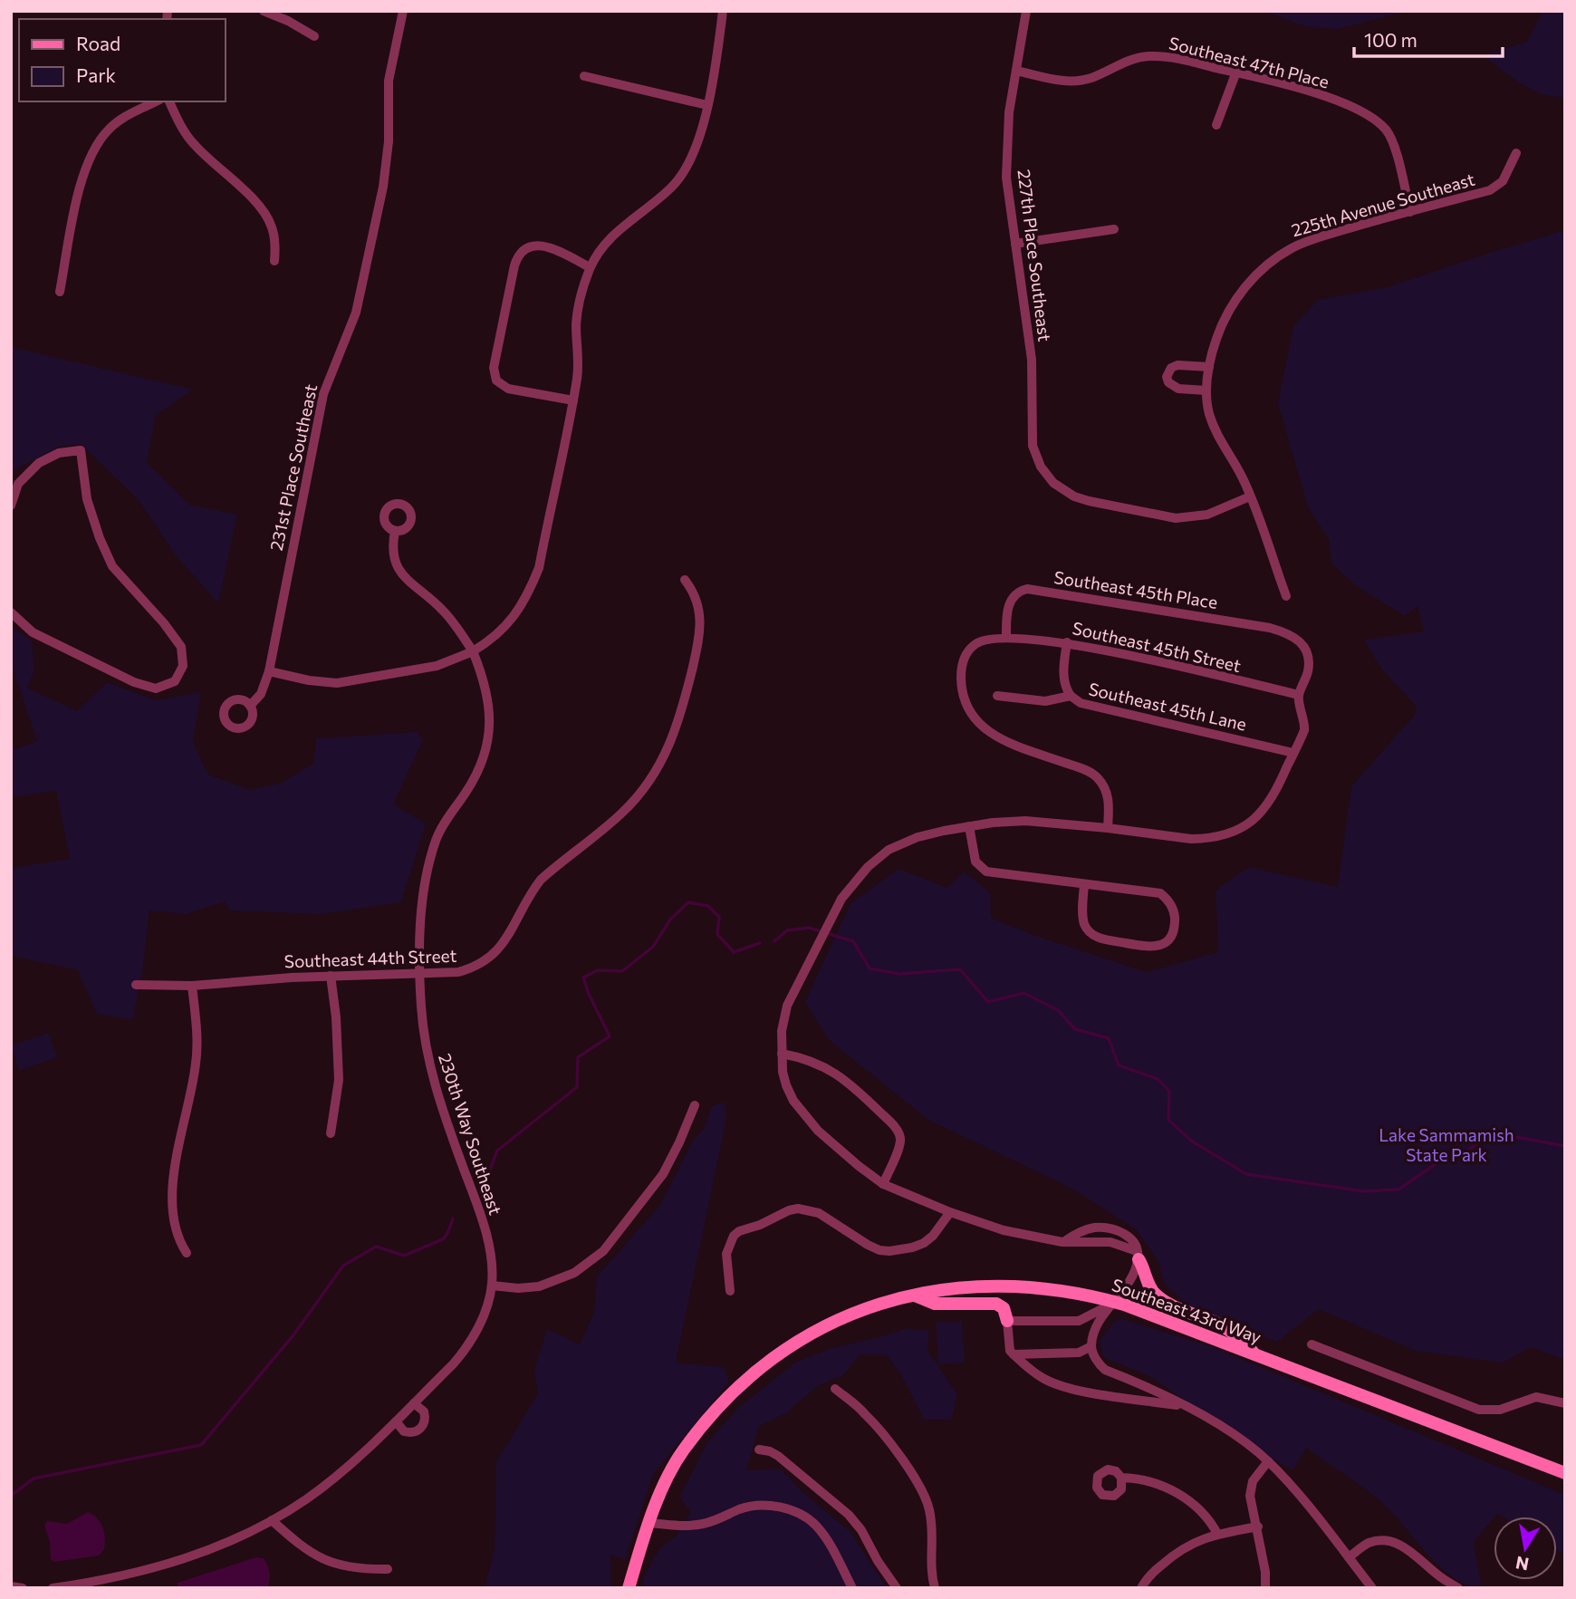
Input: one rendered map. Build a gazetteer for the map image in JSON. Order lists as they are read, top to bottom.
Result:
{
  "streets": {
    "main road": ["Southeast 43rd Way"],
    "street": [
      "Southeast 47th Place",
      "225th Avenue Southeast",
      "227th Place Southeast",
      "231st Place Southeast",
      "Southeast 45th Place",
      "Southeast 45th Street",
      "Southeast 45th Lane",
      "Southeast 44th Street",
      "230th Way Southeast"
    ]
  },
  "crossings": [
    ["Southeast 47th Place", "225th Avenue Southeast"],
    ["Southeast 47th Place", "227th Place Southeast"],
    ["225th Avenue Southeast", "227th Place Southeast"],
    ["Southeast 45th Place", "Southeast 45th Street"],
    ["Southeast 44th Street", "230th Way Southeast"]
  ],
  "parks": ["Lake Sammamish State Park"],
  "legend": ["Road", "Park"],
  "scale_bar": "100 m",
  "north": "bottom"
}
